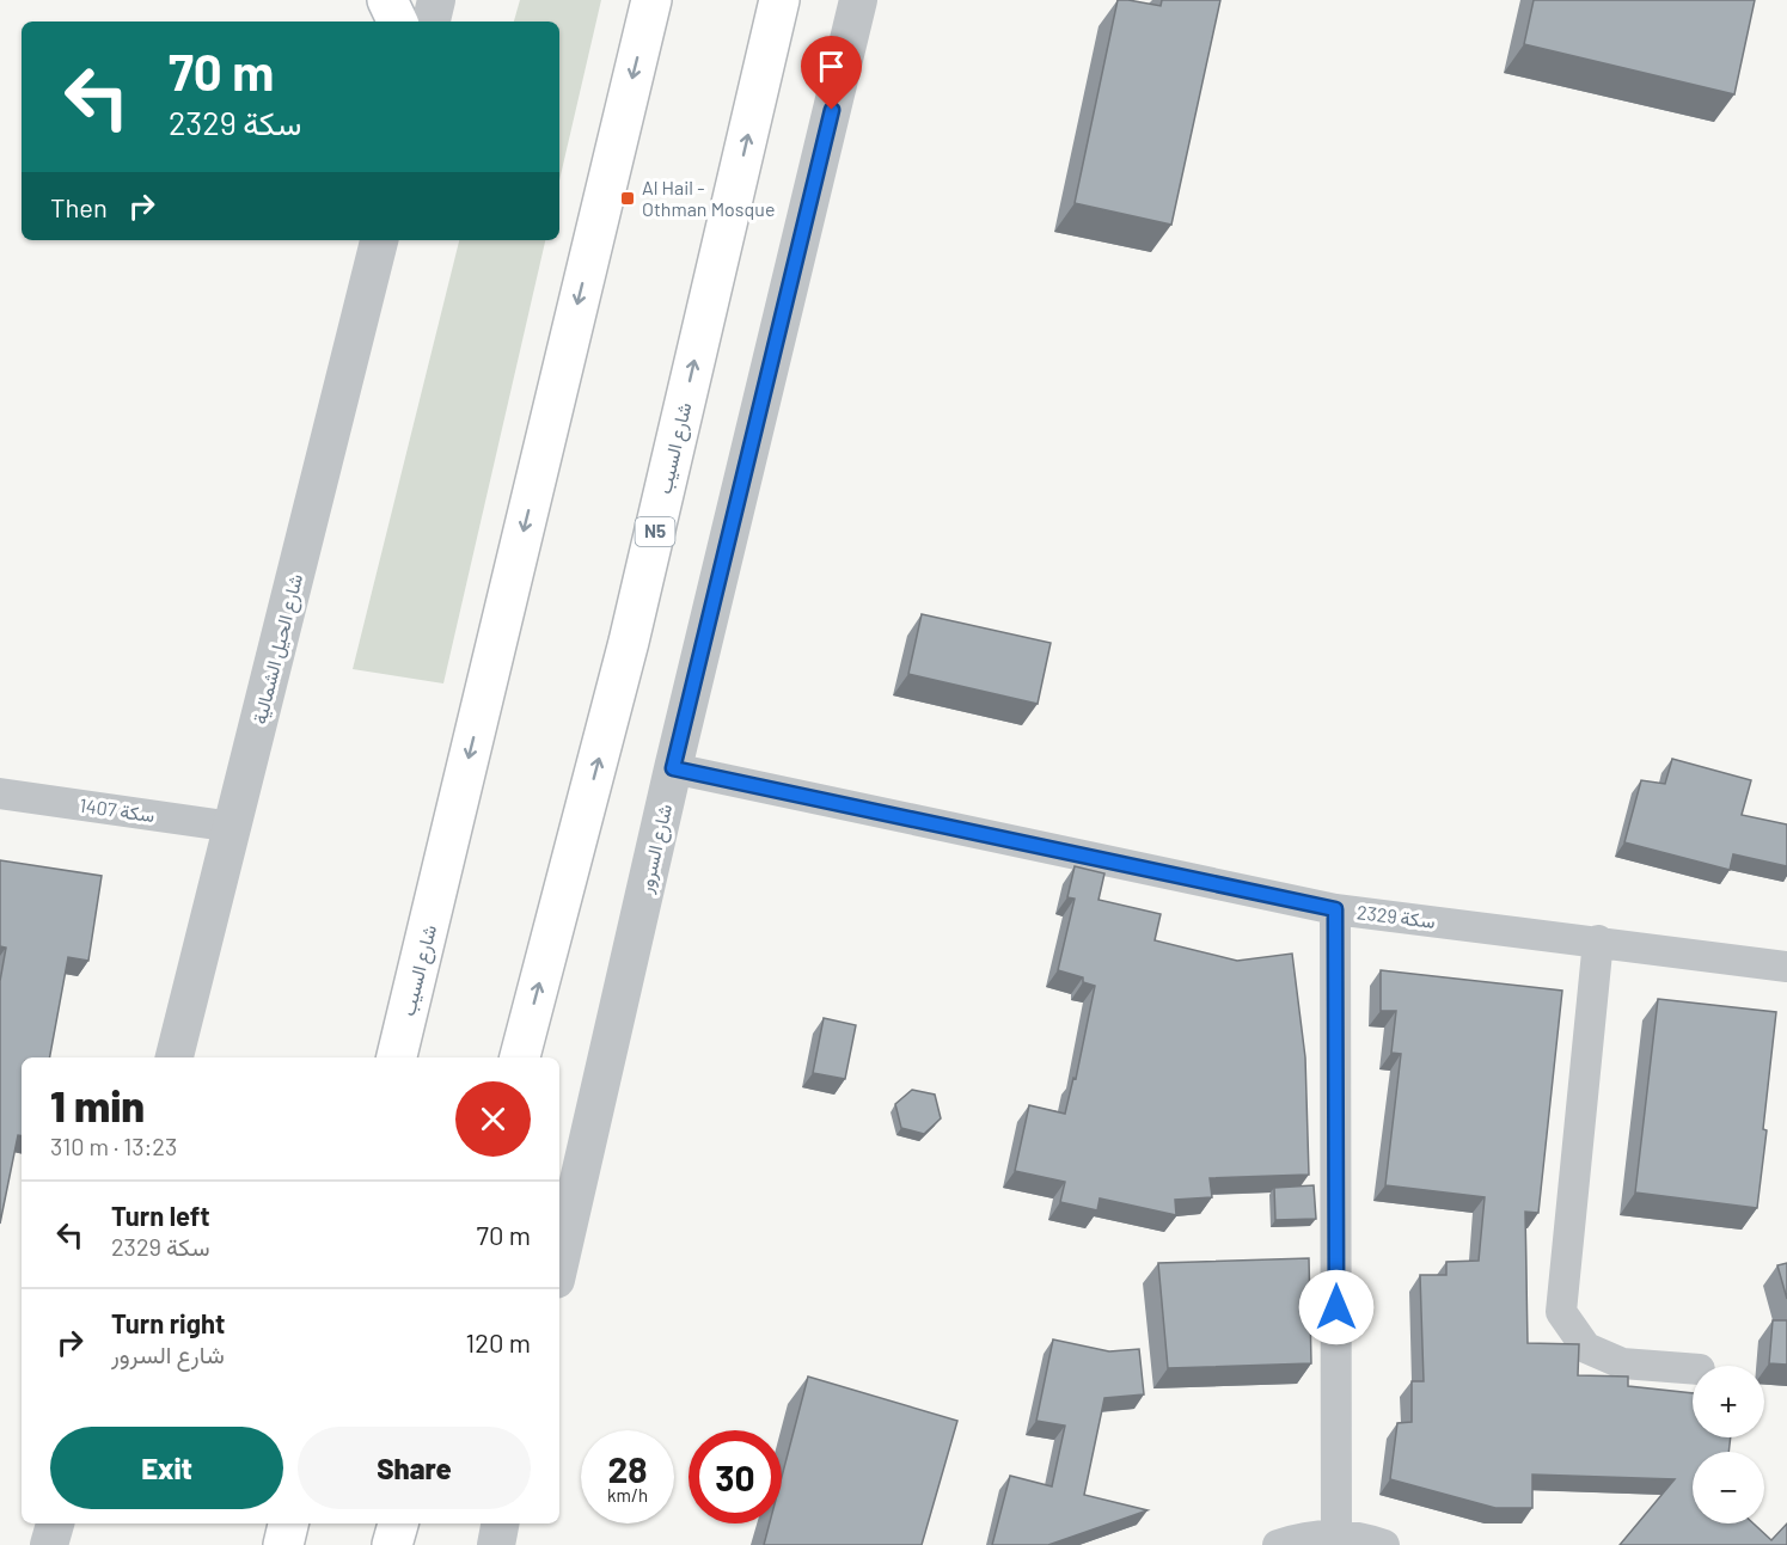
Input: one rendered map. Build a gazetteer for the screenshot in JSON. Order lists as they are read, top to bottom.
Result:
{
  "streets": {
    "main road": ["شارع السيب", "N5"],
    "street": [
      "شارع الحيل الشمالية",
      "سكة 1407",
      "شارع السرور",
      "سكة 2329"
    ]
  },
  "crossings": [
    ["شارع الحيل الشمالية", "سكة 1407"],
    ["شارع السرور", "سكة 2329"]
  ],
  "places": {
    "transit": ["Al Hail - Othman Mosque"]
  },
  "page": {
    "turn": ["70 m", "سكة 2329"],
    "then": "Then",
    "heading": ["1 min", "310 m · 13:23"],
    "list": [
      {
        "name": "Turn left",
        "note": "سكة 2329",
        "value": "70 m"
      },
      {
        "name": "Turn right",
        "note": "شارع السرور",
        "value": "120 m"
      }
    ],
    "map_buttons": ["+", "−"],
    "buttons": ["Exit", "Share"],
    "speed": "28 km/h",
    "limit": "30"
  }
}
